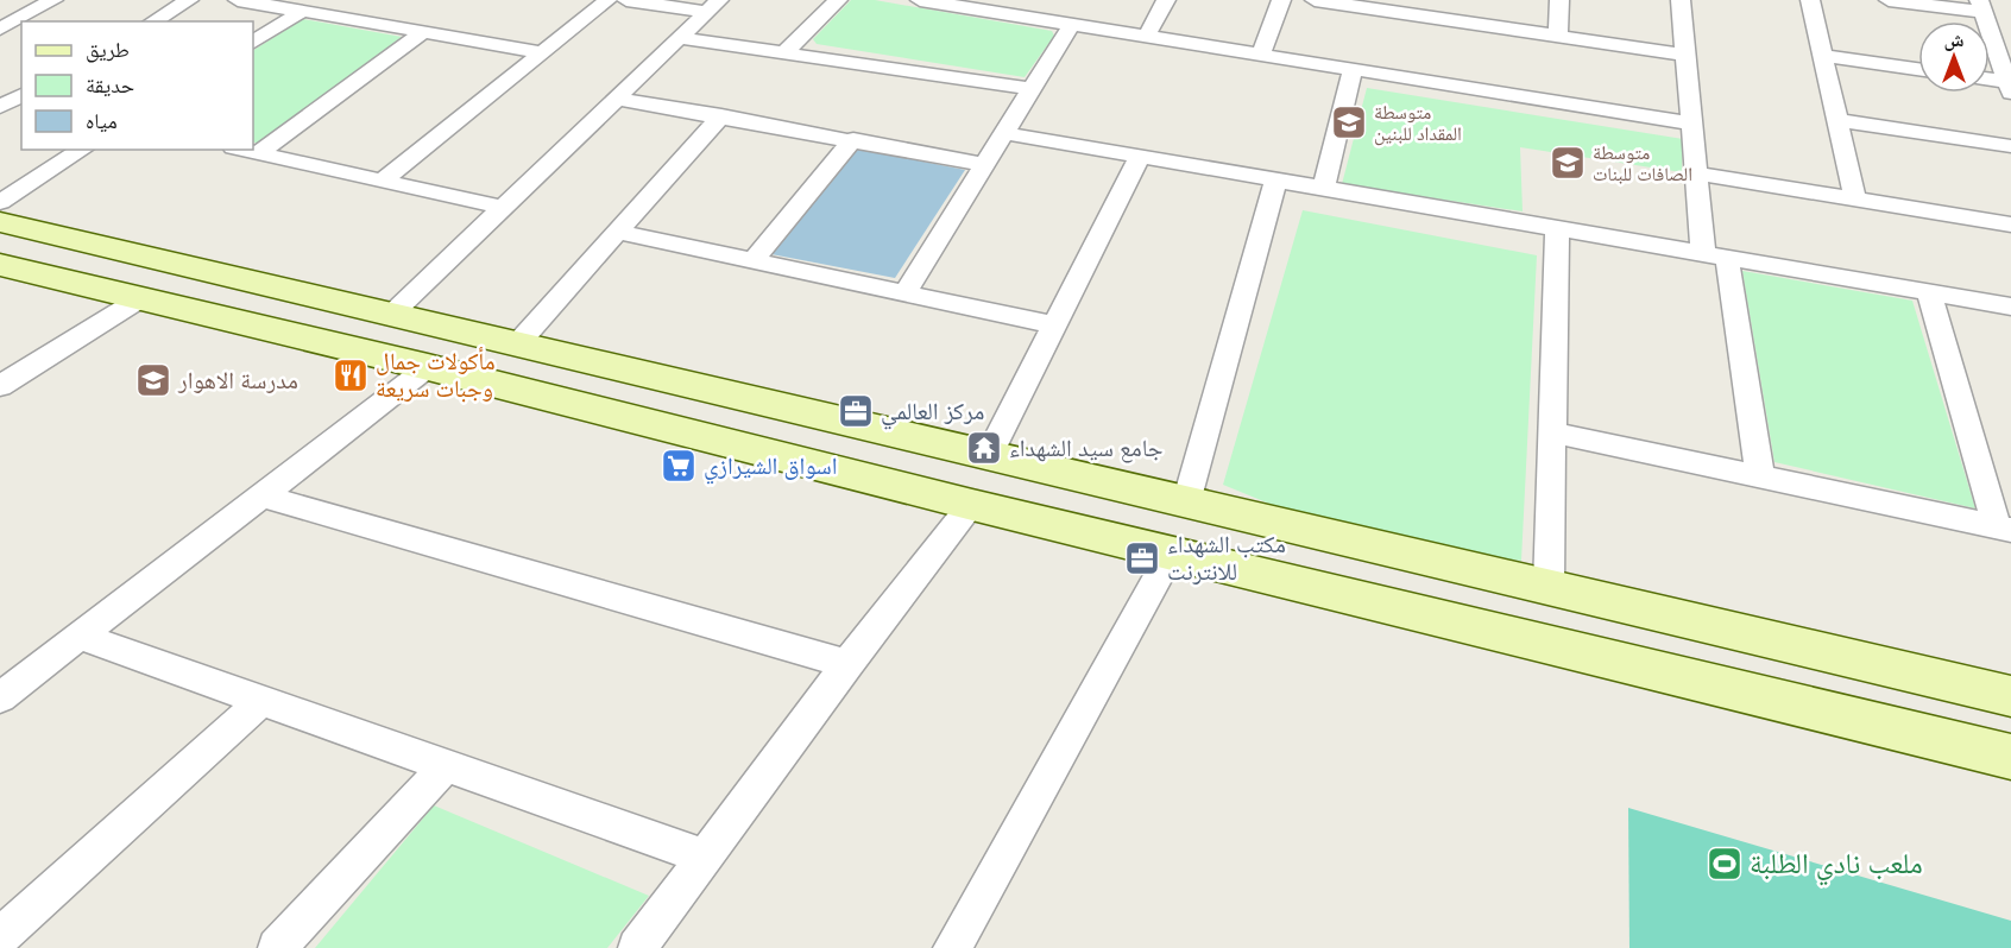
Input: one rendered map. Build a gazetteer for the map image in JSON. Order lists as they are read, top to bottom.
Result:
{
  "places": {
    "school or university": ["متوسطة المقداد للبنين", "متوسطة الصافات للبنات", "مدرسة الاهوار"],
    "restaurant": ["مأكولات جمال وجبات سريعة"],
    "office": ["مركز العالمي", "مكتب الشهداء للانترنت"],
    "temple": ["جامع سيد الشهداء"],
    "supermarket": ["اسواق الشيرازي"],
    "sports": ["ملعب نادي الطلبة"]
  },
  "legend": ["طريق", "حديقة", "مياه"],
  "north": "top"
}
